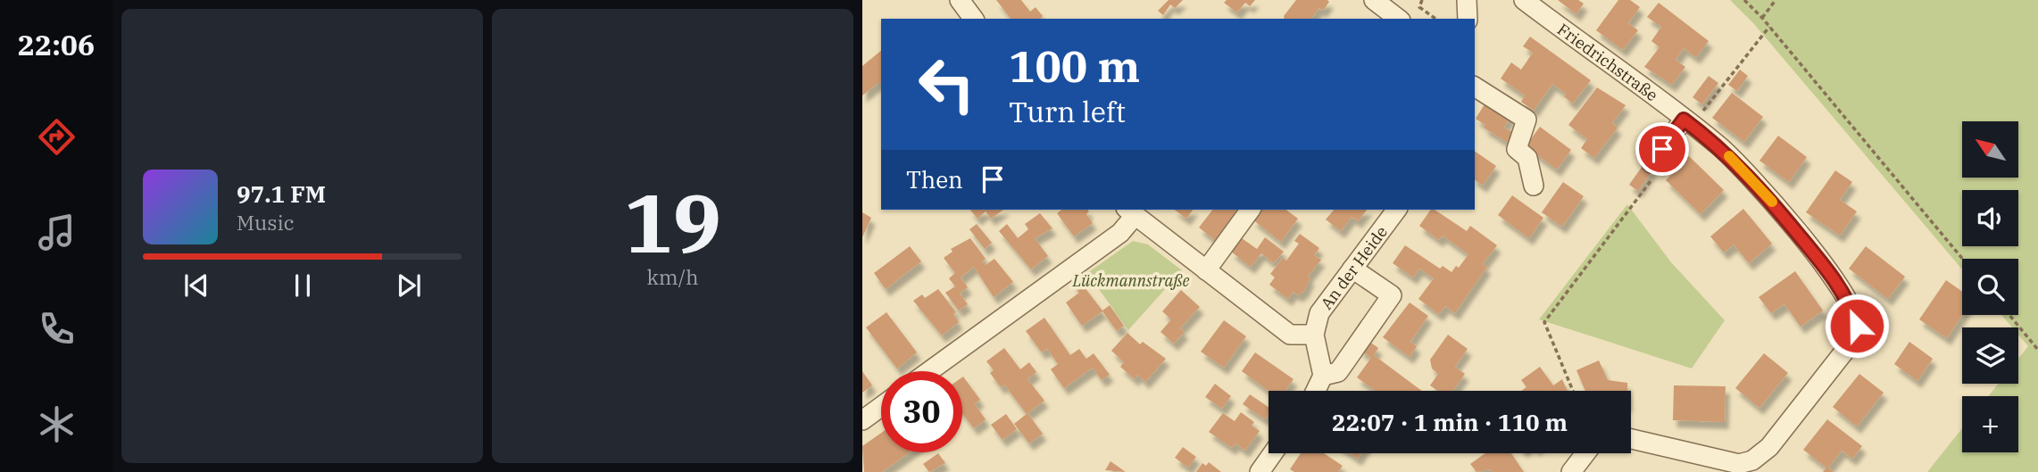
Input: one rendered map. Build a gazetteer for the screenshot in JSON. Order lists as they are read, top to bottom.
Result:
{
  "streets": {
    "street": ["Friedrichstraße", "An der Heide"]
  },
  "parks": ["Lückmannstraße"],
  "north": "top left",
  "page": {
    "tabs": "22:06",
    "tile": ["19", "km/h"],
    "turn": ["100 m", "Turn left"],
    "map_buttons": "+",
    "then": "Then",
    "song": ["97.1 FM", "Music"],
    "limit": "30",
    "trip": "22:07 · 1 min · 110 m"
  }
}
